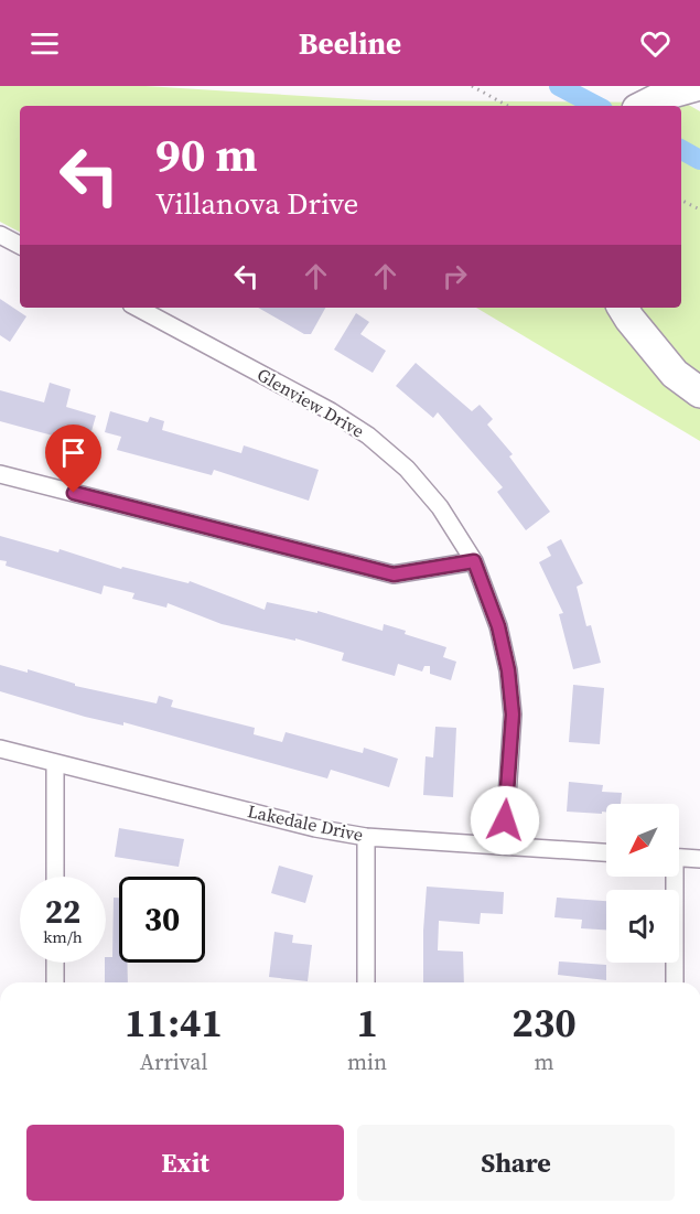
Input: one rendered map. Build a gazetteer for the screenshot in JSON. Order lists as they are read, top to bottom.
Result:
{
  "streets": {
    "street": ["Glenview Drive", "Lakedale Drive"]
  },
  "crossings": [
    ["Glenview Drive", "Lakedale Drive"]
  ],
  "north": "bottom left",
  "page": {
    "header": "Beeline",
    "turn": ["90 m", "Villanova Drive"],
    "speed": "22 km/h",
    "limit": "30",
    "eta": [
      "11:41",
      "Arrival",
      "1",
      "min",
      "230",
      "m"
    ],
    "buttons": ["Exit", "Share"]
  }
}
